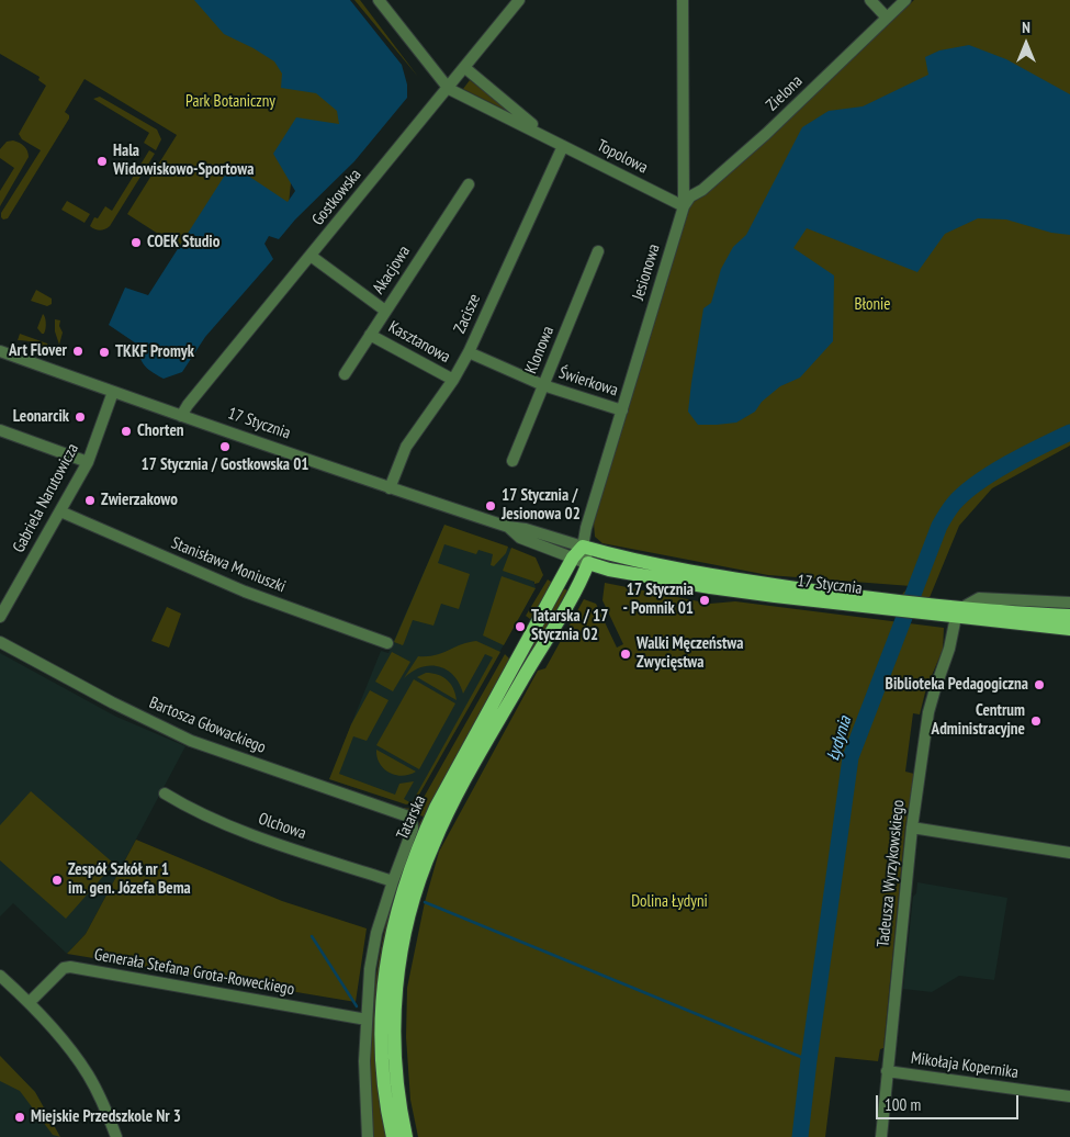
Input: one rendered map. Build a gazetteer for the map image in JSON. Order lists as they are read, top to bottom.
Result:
{
  "streets": {
    "main road": ["17 Stycznia", "Tatarska"],
    "street": [
      "Zielona",
      "Topolowa",
      "Gostkowska",
      "Akacjowa",
      "Jesionowa",
      "Zacisze",
      "Kasztanowa",
      "Klonowa",
      "Świerkowa",
      "Gabriela Narutowicza",
      "Stanisława Moniuszki",
      "Bartosza Głowackiego",
      "Olchowa",
      "Tadeusza Wyrzykowskiego",
      "Generała Stefana Grota-Roweckiego",
      "Mikołaja Kopernika"
    ]
  },
  "crossings": [
    ["Zielona", "Topolowa"],
    ["Zielona", "Jesionowa"],
    ["Topolowa", "Gostkowska"],
    ["Topolowa", "Jesionowa"],
    ["Topolowa", "Zacisze"],
    ["Gostkowska", "17 Stycznia"],
    ["Akacjowa", "Kasztanowa"],
    ["Jesionowa", "Świerkowa"],
    ["Jesionowa", "17 Stycznia"],
    ["Jesionowa", "Tatarska"],
    ["Zacisze", "Kasztanowa"],
    ["Zacisze", "Świerkowa"],
    ["Zacisze", "17 Stycznia"],
    ["Klonowa", "Świerkowa"],
    ["17 Stycznia", "Gabriela Narutowicza"],
    ["17 Stycznia", "Tatarska"],
    ["17 Stycznia", "Tadeusza Wyrzykowskiego"],
    ["Gabriela Narutowicza", "Stanisława Moniuszki"],
    ["Bartosza Głowackiego", "Tatarska"],
    ["Tatarska", "Olchowa"],
    ["Tatarska", "Generała Stefana Grota-Roweckiego"],
    ["Tadeusza Wyrzykowskiego", "Mikołaja Kopernika"]
  ],
  "water": ["Łydynia"],
  "parks": ["Park Botaniczny", "Błonie", "Dolina Łydyni"],
  "places": [
    "Hala Widowiskowo-Sportowa",
    "COEK Studio",
    "Art Flover",
    "TKKF Promyk",
    "Leonarcik",
    "Chorten",
    "17 Stycznia / Gostkowska 01",
    "Zwierzakowo",
    "17 Stycznia / Jesionowa 02",
    "17 Stycznia - Pomnik 01",
    "Tatarska / 17 Stycznia 02",
    "Walki Męczeństwa Zwycięstwa",
    "Biblioteka Pedagogiczna",
    "Centrum Administracyjne",
    "Zespół Szkół nr 1 im. gen. Józefa Bema",
    "Miejskie Przedszkole Nr 3"
  ],
  "scale_bar": "100 m",
  "north": "top"
}
